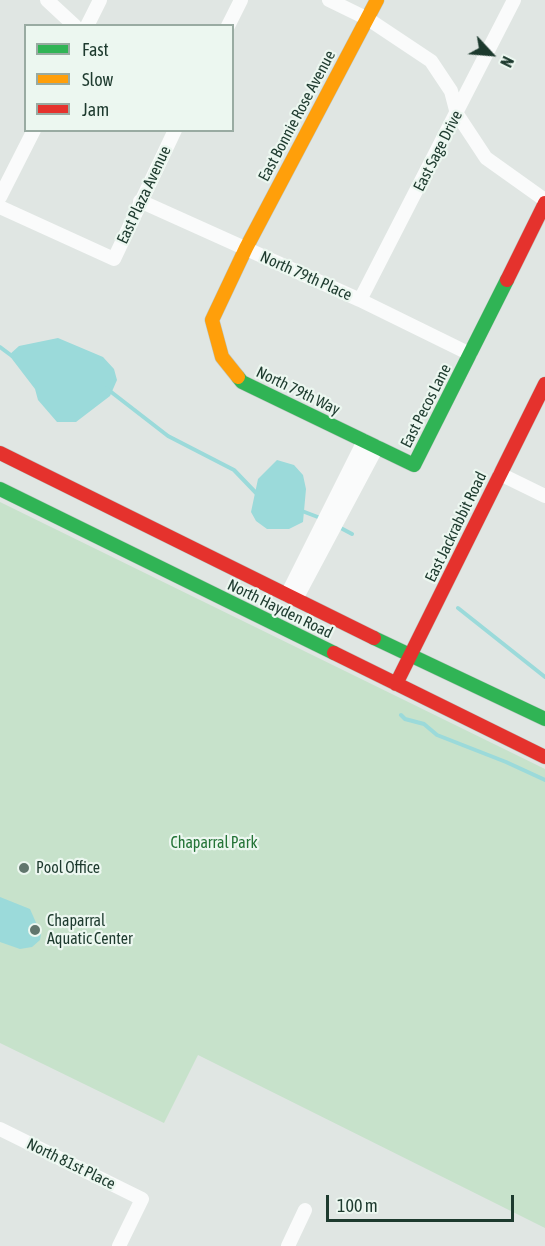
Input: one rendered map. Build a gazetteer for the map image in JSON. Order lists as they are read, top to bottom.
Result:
{
  "streets": {
    "street": [
      "East Bonnie Rose Avenue",
      "East Sage Drive",
      "East Plaza Avenue",
      "North 79th Place",
      "North 79th Way",
      "East Pecos Lane",
      "East Jackrabbit Road",
      "North Hayden Road",
      "North 81st Place"
    ]
  },
  "crossings": [
    ["East Bonnie Rose Avenue", "North 79th Place"],
    ["East Bonnie Rose Avenue", "North 79th Way"],
    ["East Sage Drive", "North 79th Place"],
    ["East Plaza Avenue", "North 79th Place"],
    ["North 79th Place", "North 79th Way"],
    ["North 79th Place", "East Pecos Lane"],
    ["North 79th Way", "East Pecos Lane"],
    ["East Pecos Lane", "North Hayden Road"],
    ["East Jackrabbit Road", "North Hayden Road"]
  ],
  "parks": ["Chaparral Park"],
  "places": ["Pool Office", "Chaparral Aquatic Center"],
  "legend": ["Fast", "Slow", "Jam"],
  "scale_bar": "100 m",
  "north": "bottom right"
}
